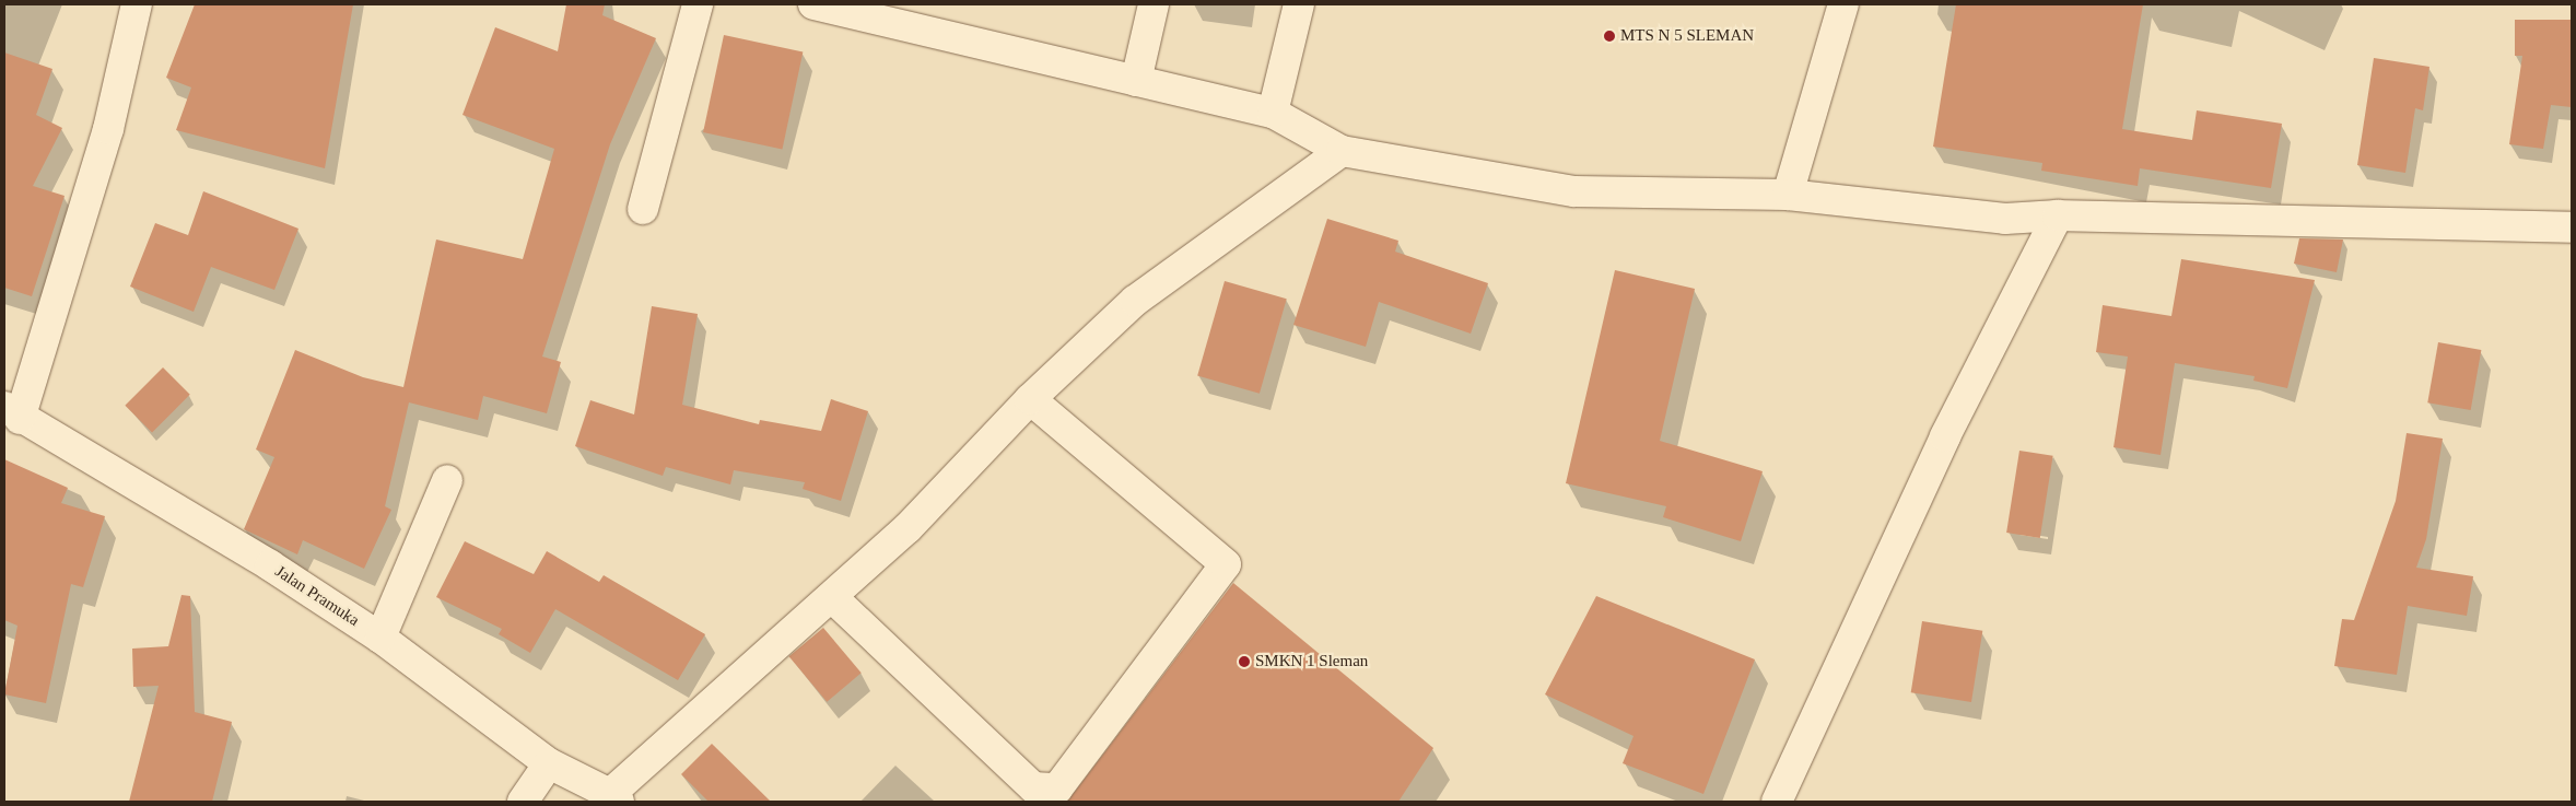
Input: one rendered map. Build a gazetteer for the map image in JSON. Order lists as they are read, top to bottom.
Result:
{
  "streets": {
    "street": ["Jalan Pramuka"]
  },
  "places": ["MTS N 5 SLEMAN", "SMKN 1 Sleman"]
}
